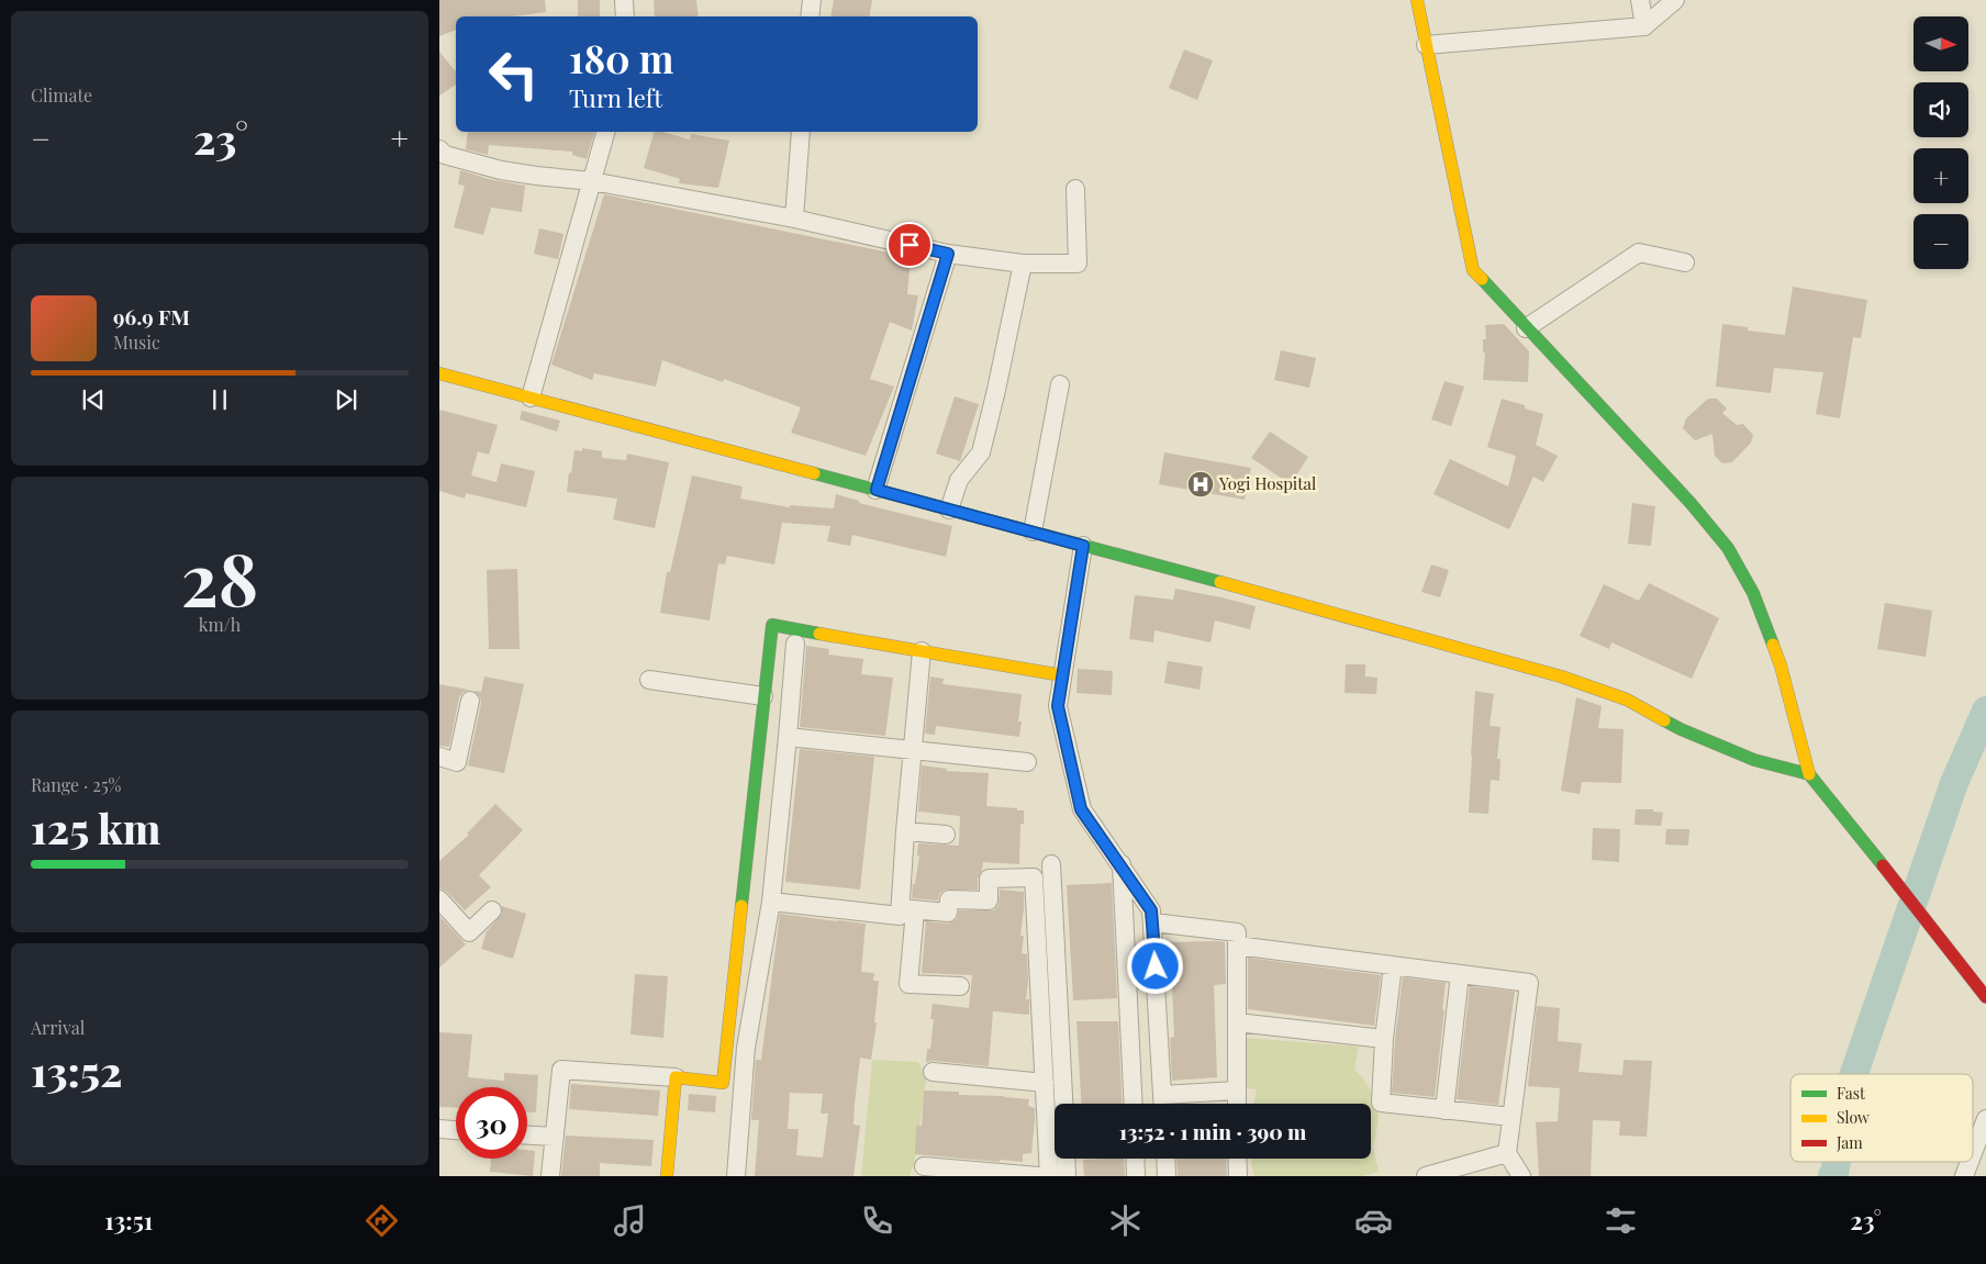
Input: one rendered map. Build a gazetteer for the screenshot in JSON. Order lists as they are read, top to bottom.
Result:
{
  "places": {
    "hospital": ["Yogi Hospital"]
  },
  "legend": ["Fast", "Slow", "Jam"],
  "north": "right",
  "page": {
    "tile": [
      "Climate",
      ["28", "km/h"],
      ["Range · 25%", "125 km"],
      ["Arrival", "13:52"]
    ],
    "map_buttons": ["+", "−"],
    "turn": ["180 m", "Turn left"],
    "heat": ["−", "23°", "+"],
    "song": ["96.9 FM", "Music"],
    "limit": "30",
    "trip": "13:52 · 1 min · 390 m",
    "tabs": ["13:51", "23°"]
  }
}
